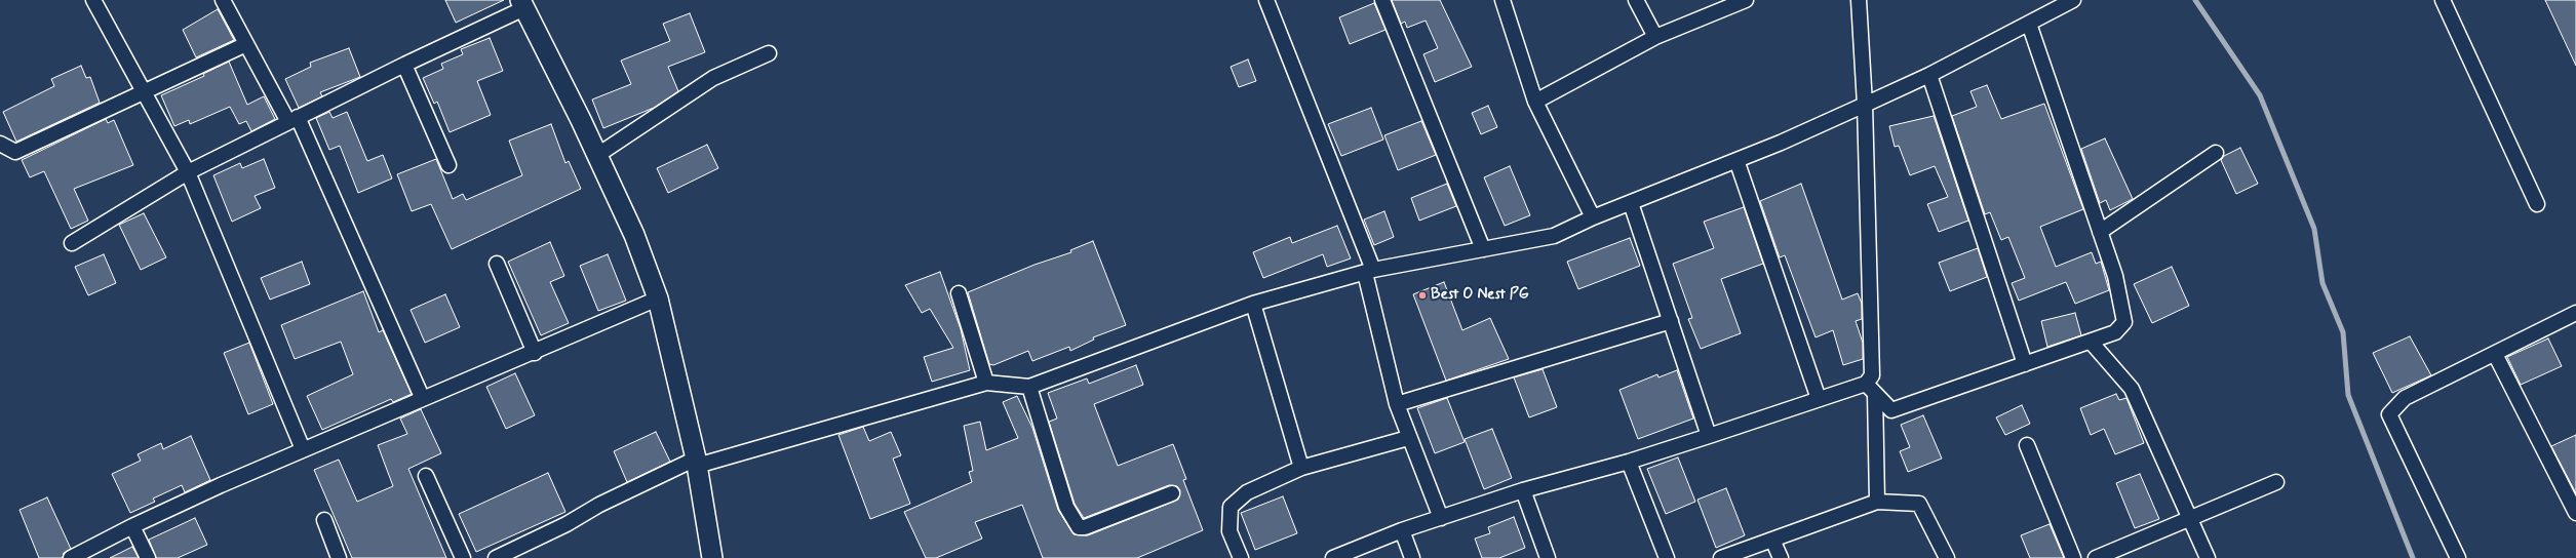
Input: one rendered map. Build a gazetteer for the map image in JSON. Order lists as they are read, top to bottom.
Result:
{
  "places": ["Best O Nest PG"]
}
